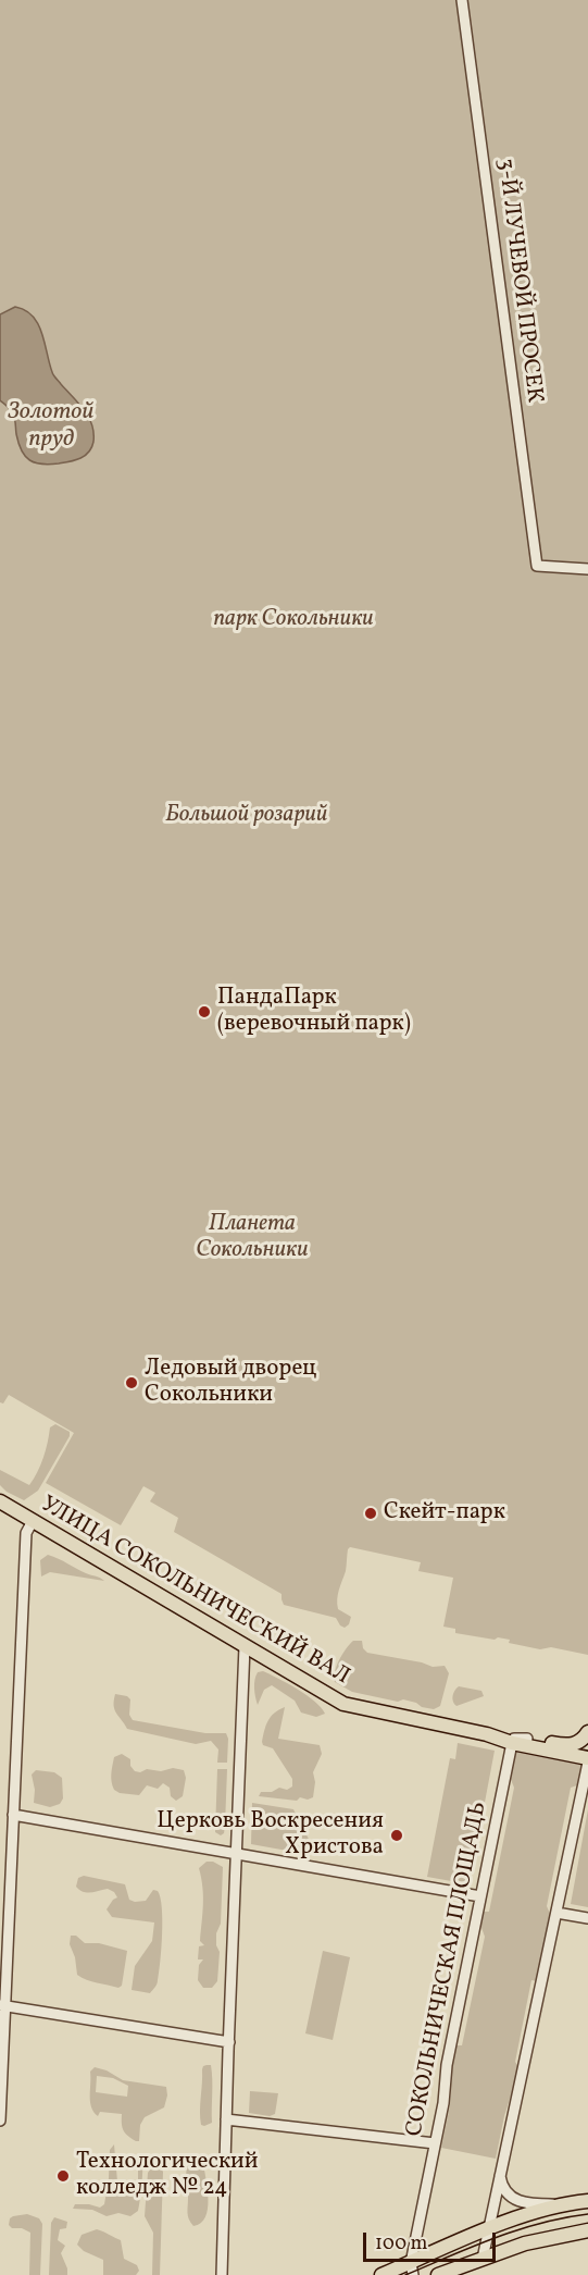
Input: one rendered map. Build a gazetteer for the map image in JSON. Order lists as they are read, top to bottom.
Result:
{
  "streets": {
    "main road": ["УЛИЦА СОКОЛЬНИЧЕСКИЙ ВАЛ"],
    "street": ["3-Й ЛУЧЕВОЙ ПРОСЕК", "СОКОЛЬНИЧЕСКАЯ ПЛОЩАДЬ"]
  },
  "crossings": [
    ["УЛИЦА СОКОЛЬНИЧЕСКИЙ ВАЛ", "СОКОЛЬНИЧЕСКАЯ ПЛОЩАДЬ"]
  ],
  "water": ["Золотой пруд"],
  "parks": ["парк Сокольники", "Большой розарий", "Планета Сокольники"],
  "places": [
    "ПандаПарк (веревочный парк)",
    "Ледовый дворец Сокольники",
    "Скейт-парк",
    "Церковь Воскресения Христова",
    "Технологический колледж № 24"
  ],
  "scale_bar": "100 m"
}
